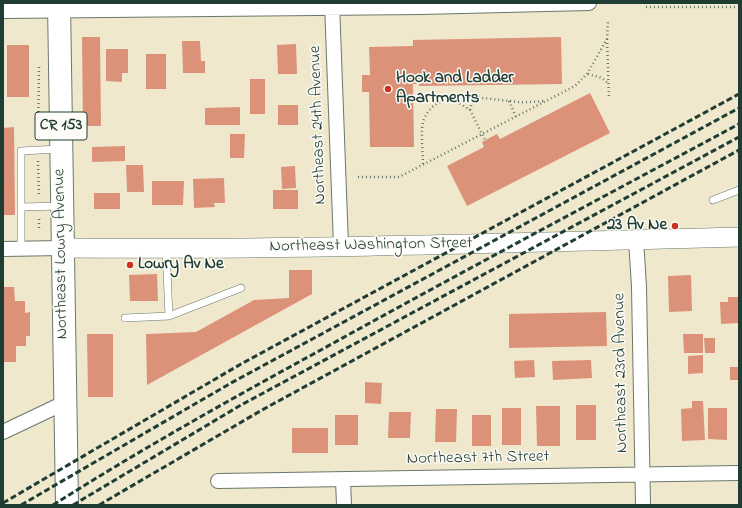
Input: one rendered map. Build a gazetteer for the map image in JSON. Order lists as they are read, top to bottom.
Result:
{
  "streets": {
    "main road": ["CR 153", "Northeast Lowry Avenue"],
    "street": [
      "Northeast 24th Avenue",
      "Northeast Washington Street",
      "Northeast 23rd Avenue",
      "Northeast 7th Street"
    ]
  },
  "crossings": [
    ["Northeast 24th Avenue", "Northeast Washington Street"],
    ["Northeast Washington Street", "Northeast Lowry Avenue"],
    ["Northeast Washington Street", "Northeast 23rd Avenue"],
    ["Northeast 23rd Avenue", "Northeast 7th Street"]
  ],
  "places": ["Hook and Ladder Apartments", "23 Av Ne", "Lowry Av Ne"]
}
